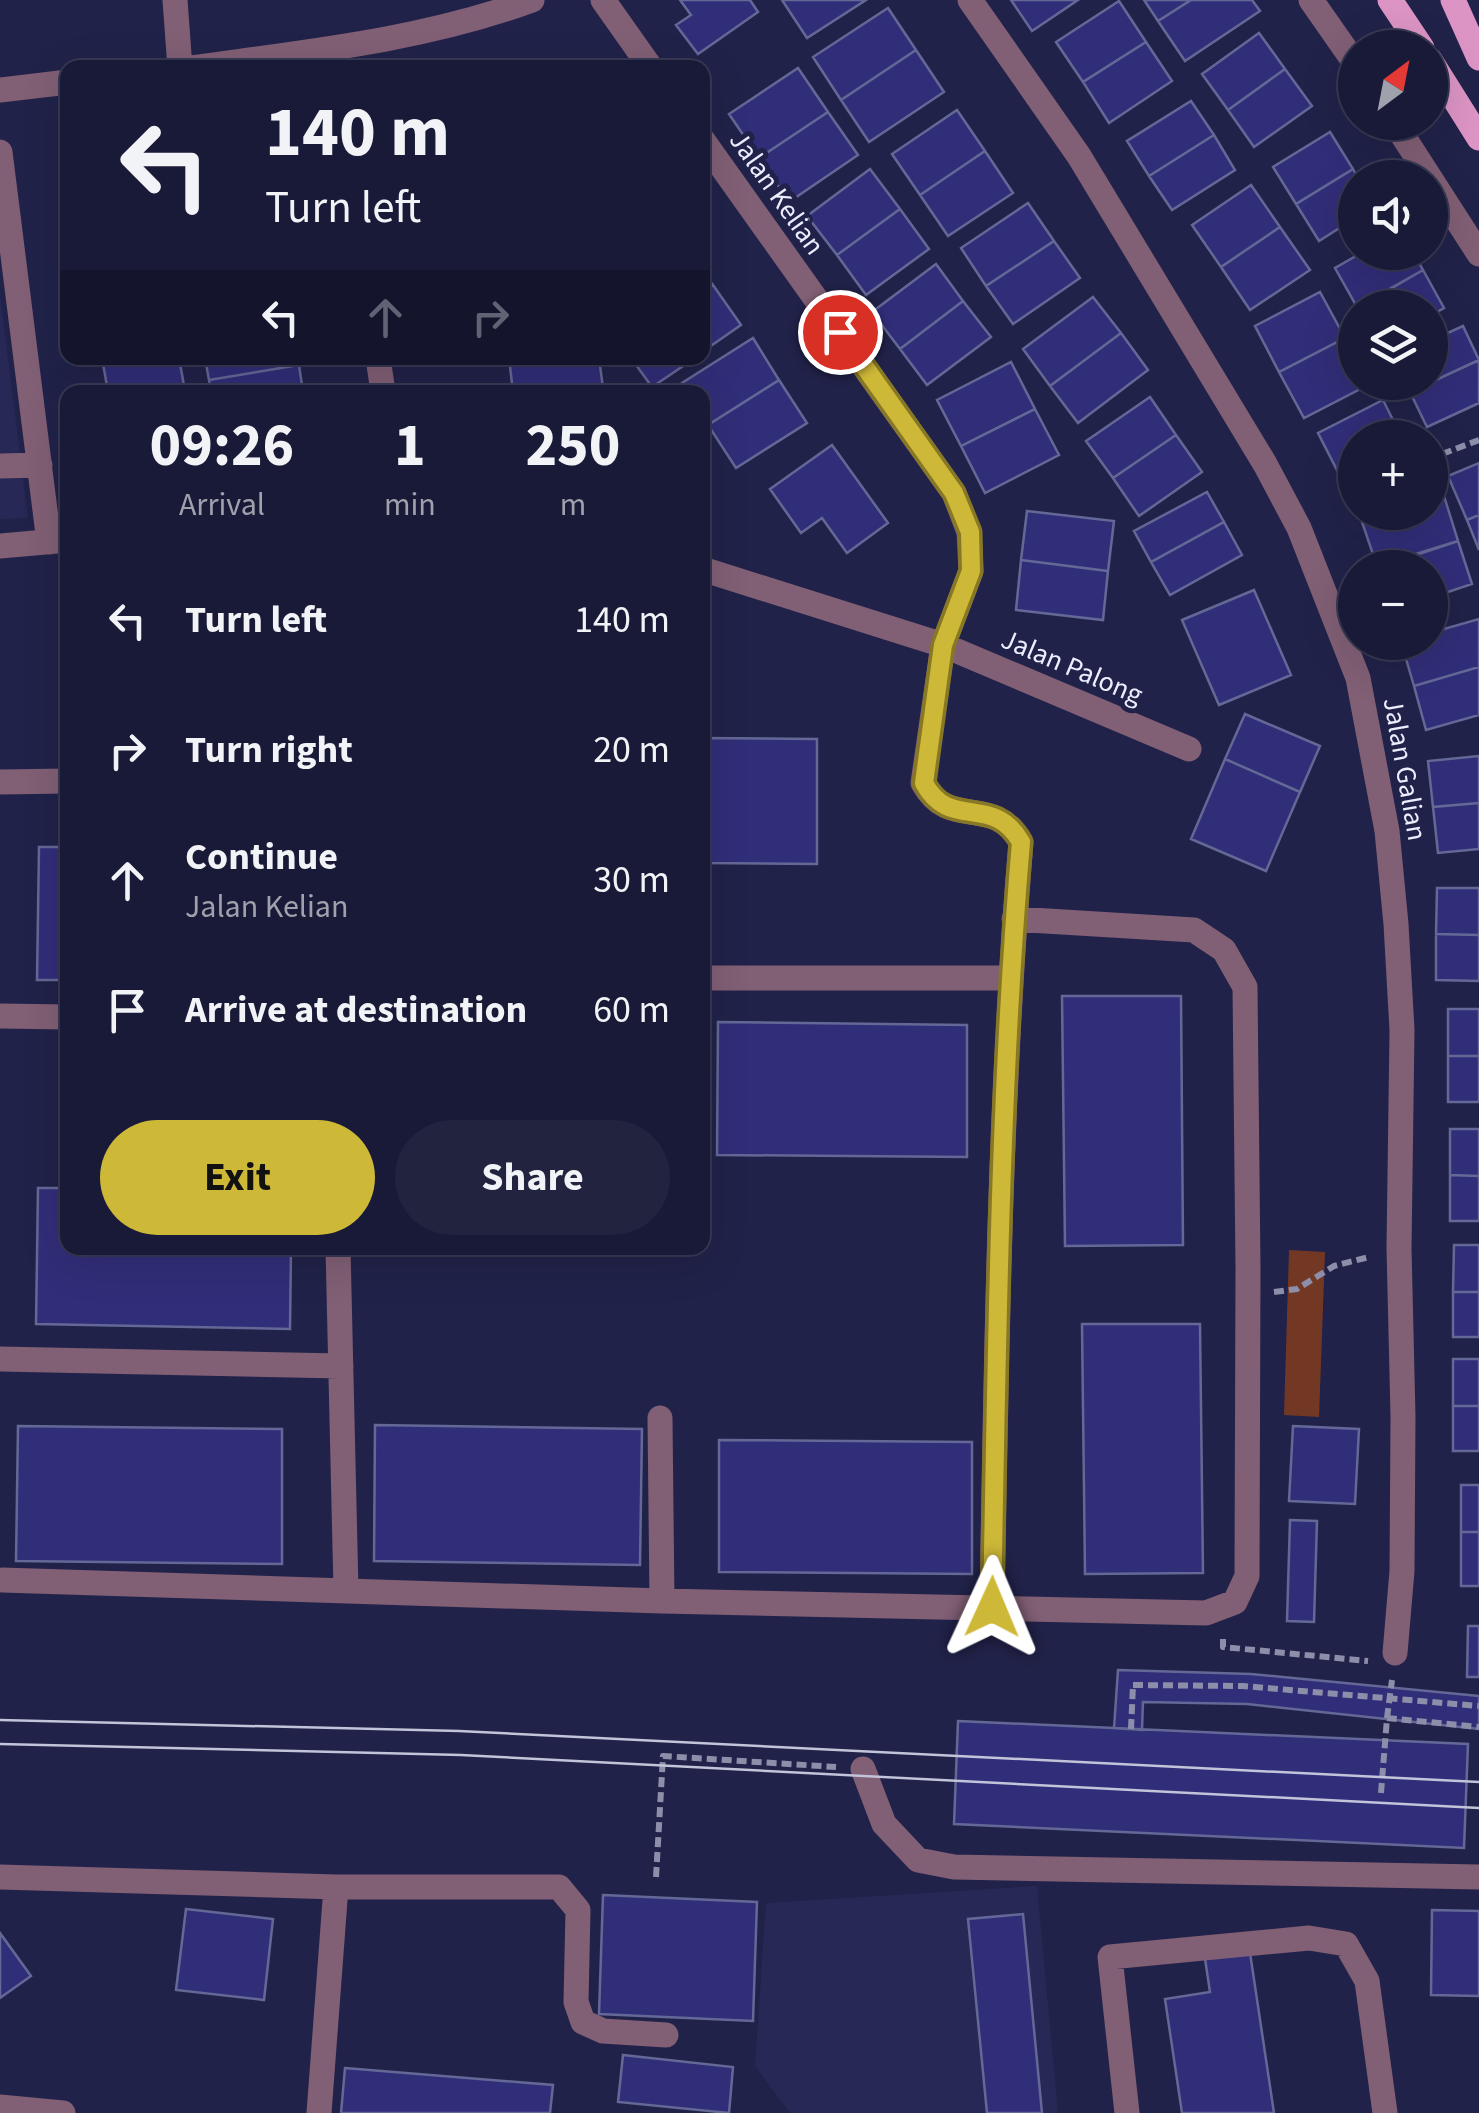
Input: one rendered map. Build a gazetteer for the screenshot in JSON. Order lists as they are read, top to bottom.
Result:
{
  "streets": {
    "street": ["Jalan Kelian", "Jalan Palong", "Jalan Galian"]
  },
  "crossings": [
    ["Jalan Kelian", "Jalan Palong"]
  ],
  "north": "top right",
  "page": {
    "map_buttons": ["+", "−"],
    "turn": ["140 m", "Turn left"],
    "eta": [
      "09:26",
      "Arrival",
      "1",
      "min",
      "250",
      "m"
    ],
    "list": [
      {
        "name": "Turn left",
        "value": "140 m"
      },
      {
        "name": "Turn right",
        "value": "20 m"
      },
      {
        "name": "Continue",
        "note": "Jalan Kelian",
        "value": "30 m"
      },
      {
        "name": "Arrive at destination",
        "value": "60 m"
      }
    ],
    "buttons": ["Exit", "Share"]
  }
}
